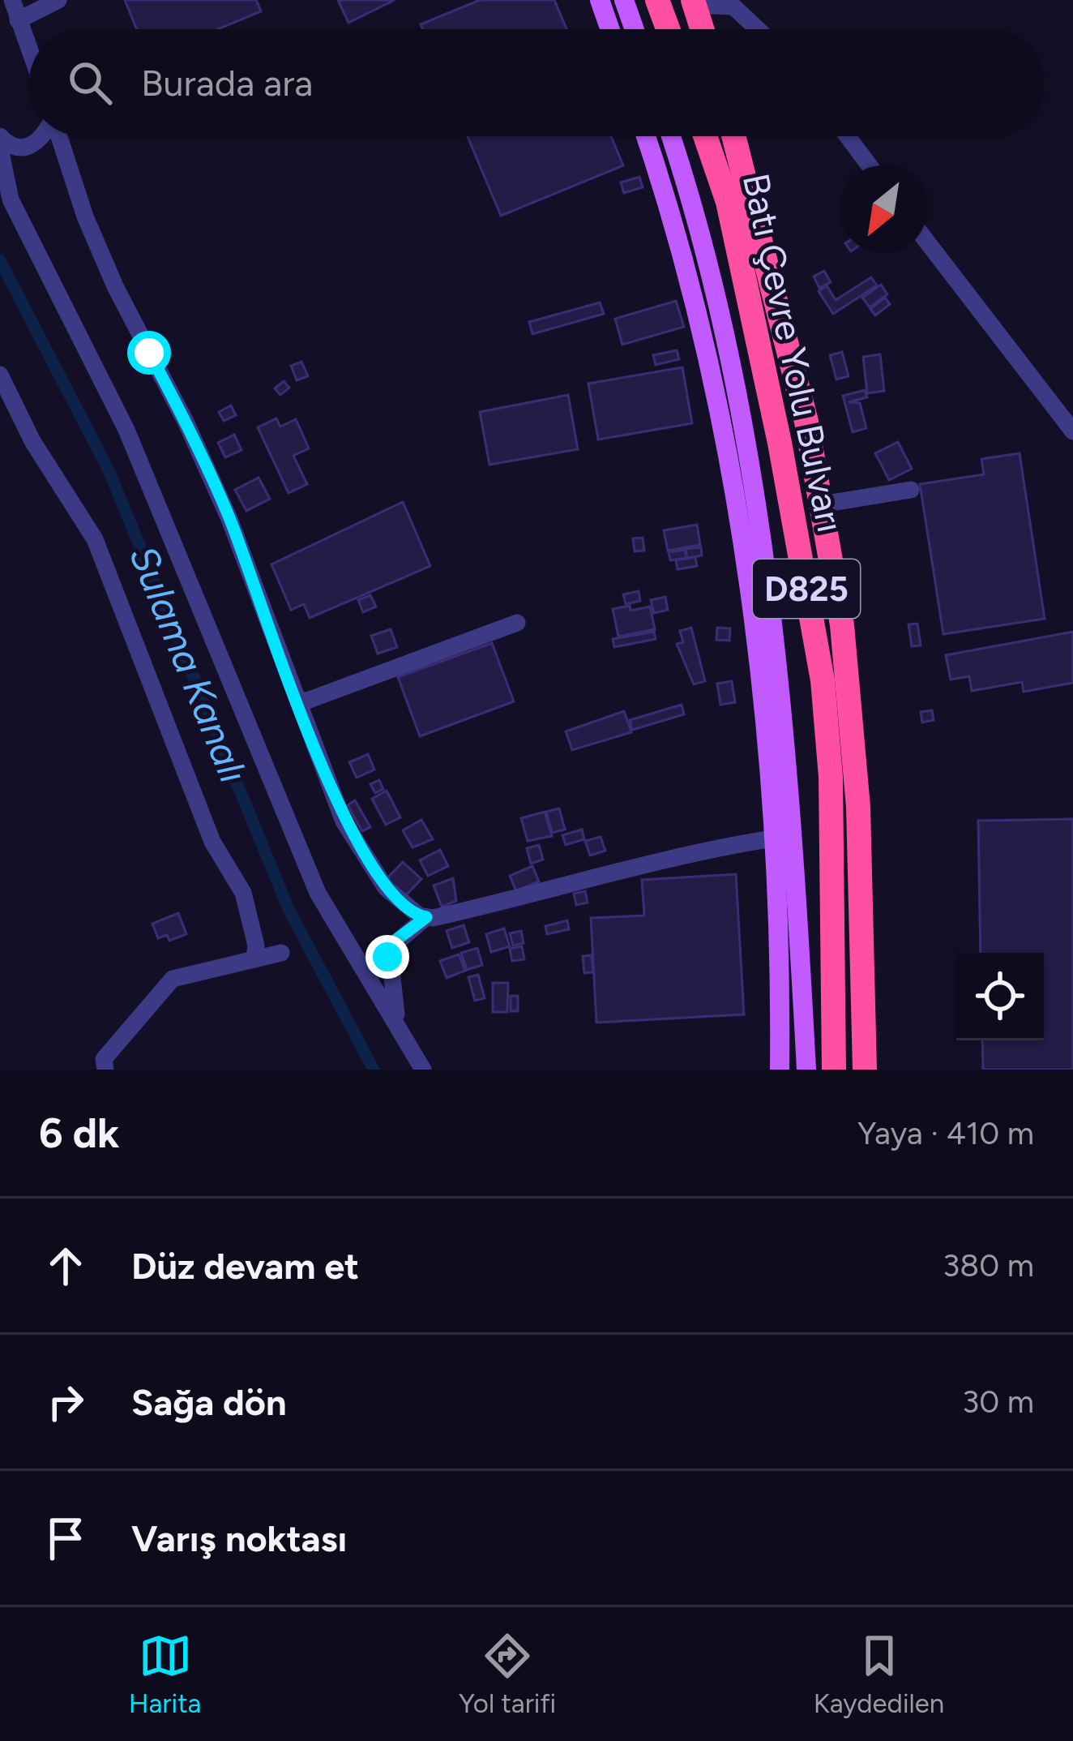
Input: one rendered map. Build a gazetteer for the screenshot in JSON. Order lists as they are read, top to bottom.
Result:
{
  "streets": {
    "highway": ["Batı Çevre Yolu Bulvarı", "D825"]
  },
  "water": ["Sulama Kanalı"],
  "north": "bottom left",
  "page": {
    "search": "Burada ara",
    "heading": ["6 dk", "Yaya · 410 m"],
    "list": [
      ["Düz devam et", "380 m"],
      ["Sağa dön", "30 m"],
      "Varış noktası"
    ],
    "nav": ["Harita", "Yol tarifi", "Kaydedilen"]
  }
}
